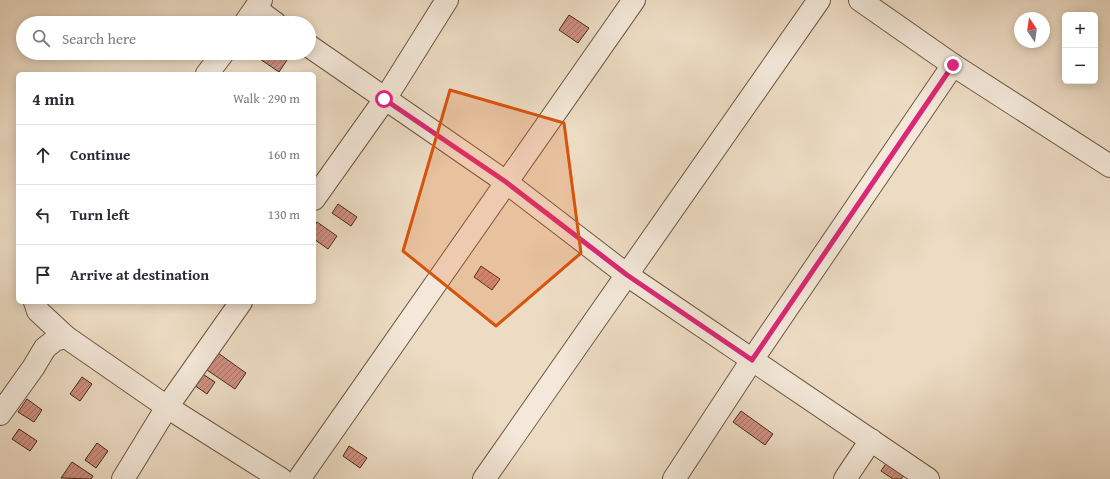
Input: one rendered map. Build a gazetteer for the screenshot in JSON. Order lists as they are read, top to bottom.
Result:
{
  "north": "top",
  "page": {
    "map_buttons": ["+", "−"],
    "search": "Search here",
    "heading": ["4 min", "Walk · 290 m"],
    "list": [
      ["Continue", "160 m"],
      ["Turn left", "130 m"],
      "Arrive at destination"
    ]
  }
}
